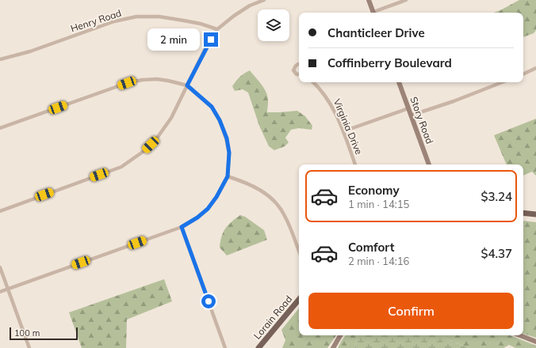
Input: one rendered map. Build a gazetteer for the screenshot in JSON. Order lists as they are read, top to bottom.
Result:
{
  "streets": {
    "main road": ["Lorain Road"],
    "street": ["Henry Road", "Story Road", "Virginia Drive"]
  },
  "scale_bar": "100 m",
  "page": {
    "banner": ["Chanticleer Drive", "Coffinberry Boulevard"],
    "bubble": "2 min",
    "list": [
      {
        "name": "Economy",
        "note": "1 min · 14:15",
        "value": "$3.24"
      },
      {
        "name": "Comfort",
        "note": "2 min · 14:16",
        "value": "$4.37"
      }
    ],
    "buttons": "Confirm",
    "scale": "100 m"
  }
}
